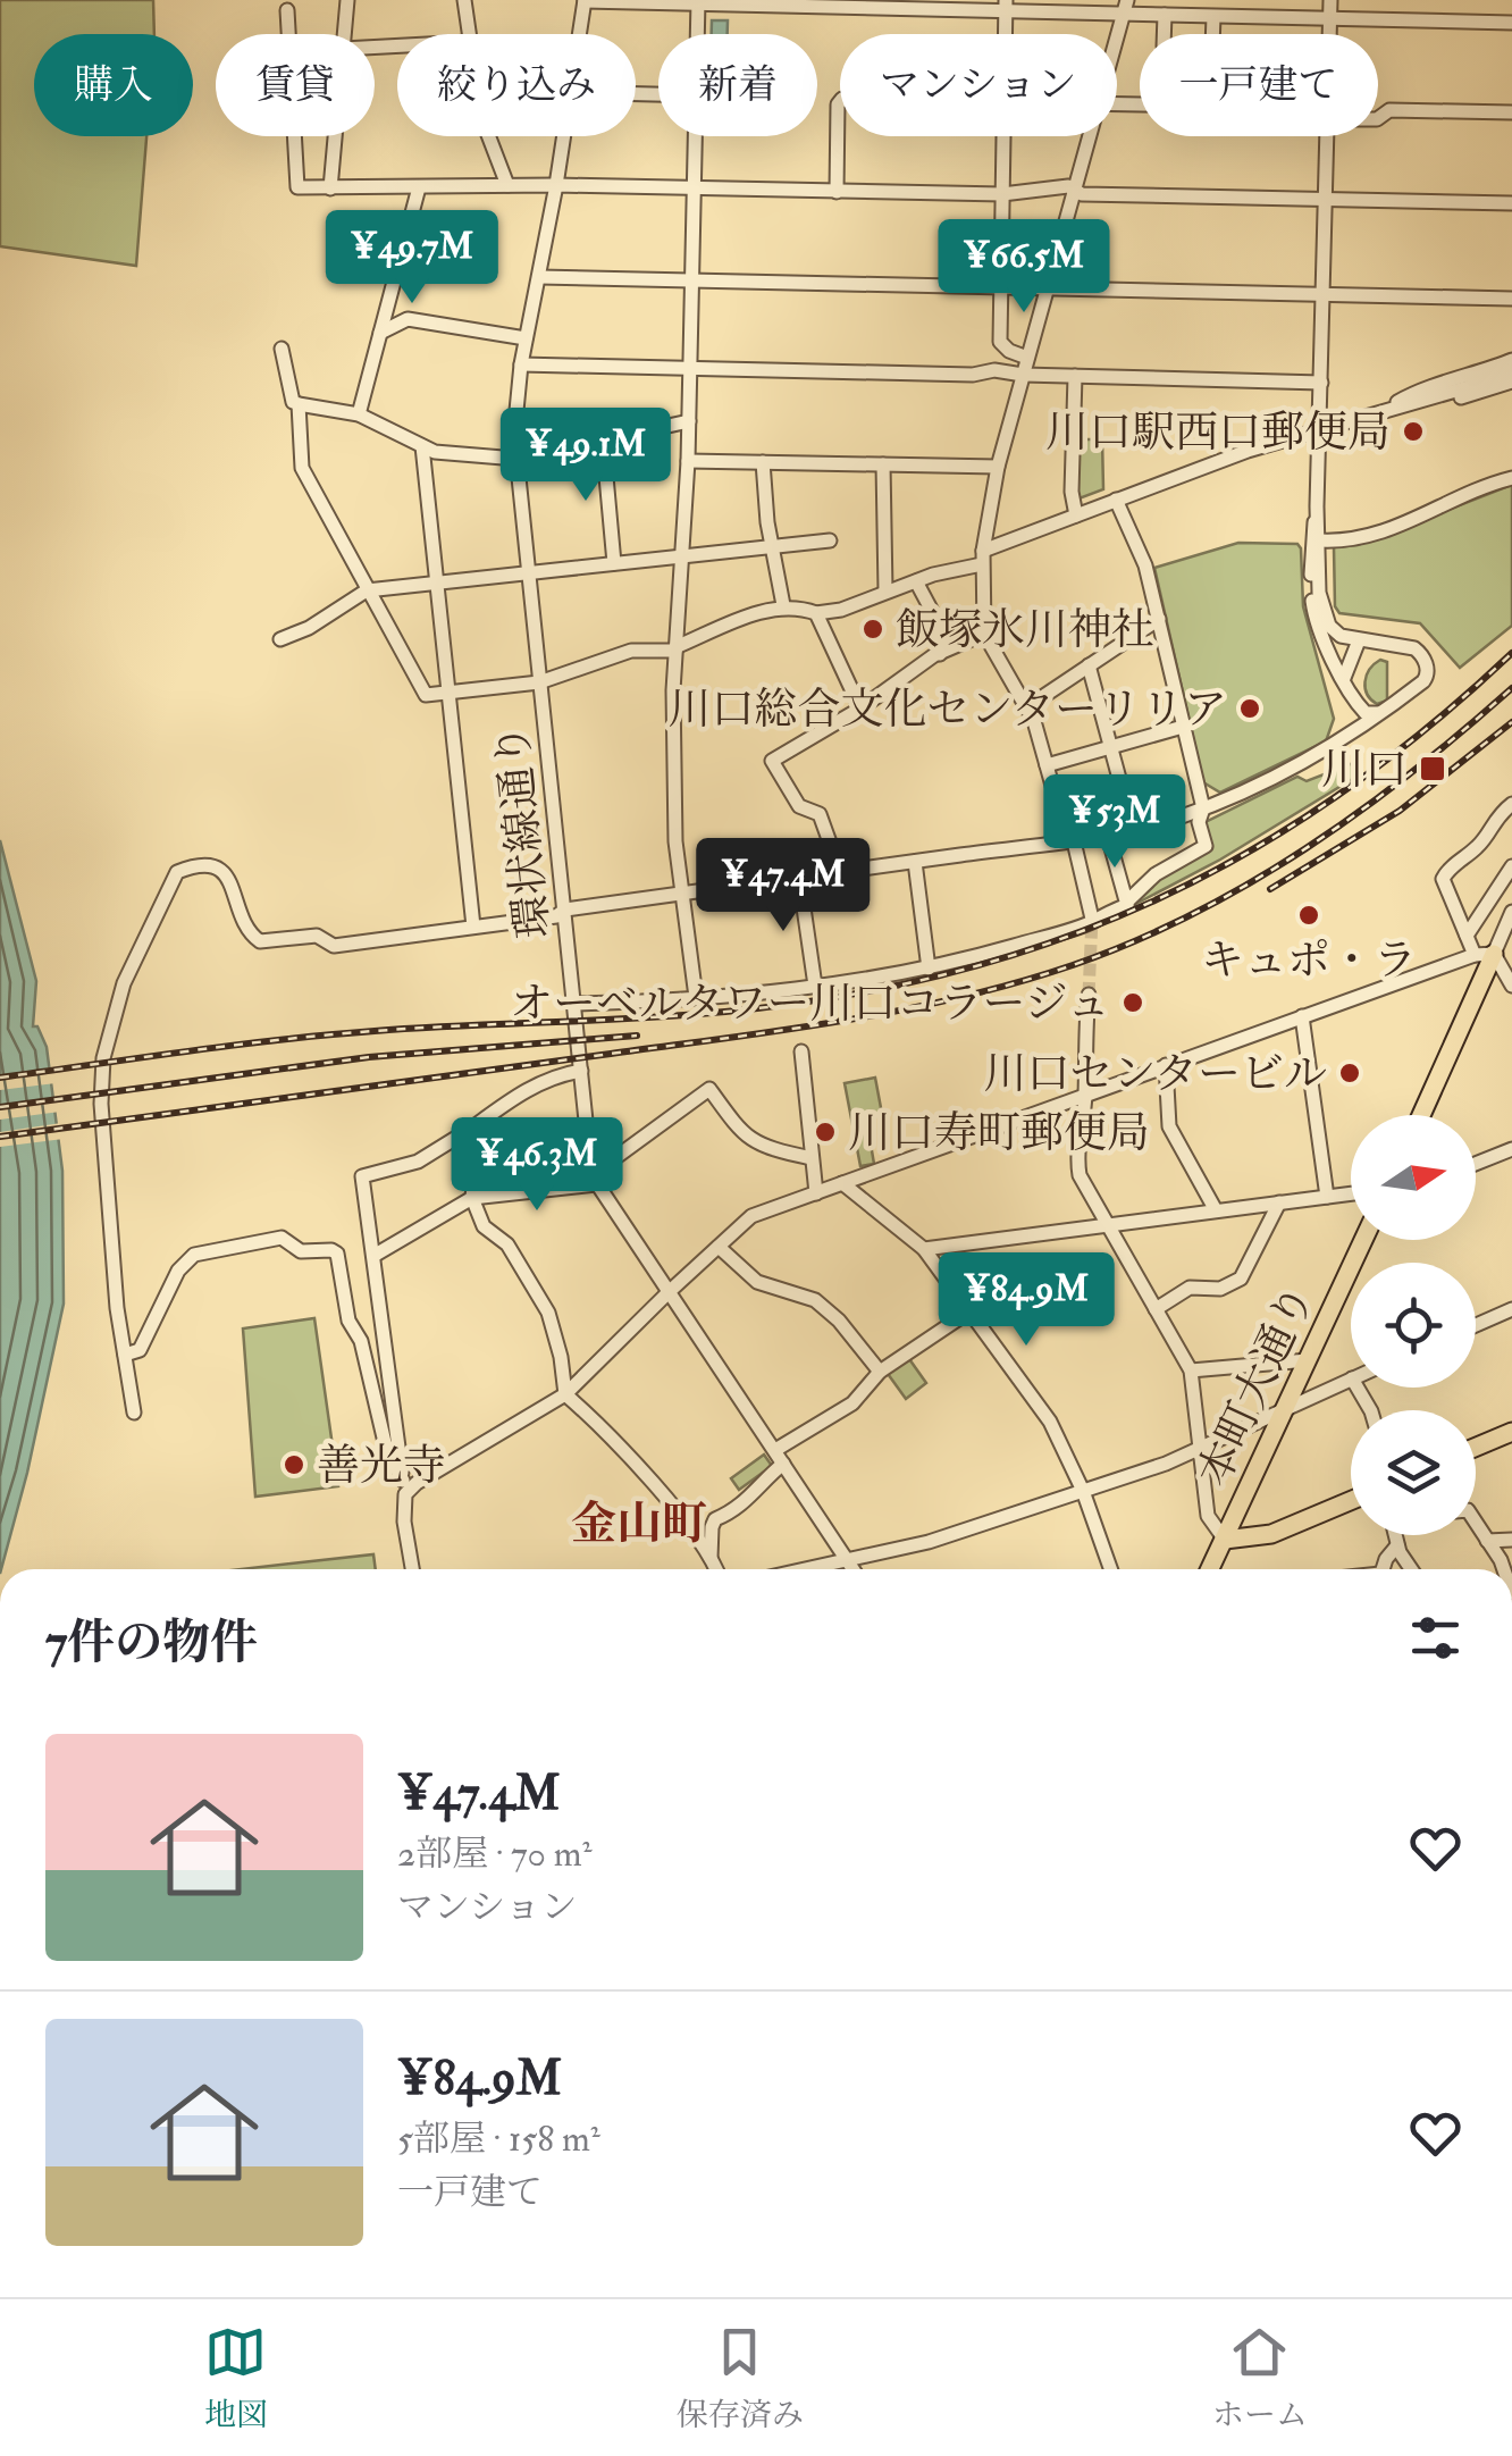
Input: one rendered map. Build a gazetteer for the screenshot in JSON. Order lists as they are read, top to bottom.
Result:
{
  "streets": {
    "main road": ["本町大通り"],
    "street": ["環状線通り"]
  },
  "districts": ["金山町"],
  "places": {
    "other": [
      "川口駅西口郵便局",
      "飯塚氷川神社",
      "川口総合文化センターリリア",
      "キュポ・ラ",
      "オーベルタワー川口コラージュ",
      "川口センタービル",
      "川口寿町郵便局",
      "善光寺"
    ],
    "transit": ["川口"]
  },
  "north": "right",
  "page": {
    "chip": [
      "購入",
      "賃貸",
      "絞り込み",
      "新着",
      "マンション",
      "一戸建て"
    ],
    "price": [
      "¥49.7M",
      "¥66.5M",
      "¥49.1M",
      "¥53M",
      "¥47.4M",
      "¥46.3M",
      "¥84.9M"
    ],
    "heading": "7件の物件",
    "list": [
      {
        "name": "¥47.4M",
        "note": "2部屋 · 70 m² · マンション"
      },
      {
        "name": "¥84.9M",
        "note": "5部屋 · 158 m² · 一戸建て"
      }
    ],
    "tabs": ["地図", "保存済み", "ホーム"]
  }
}
